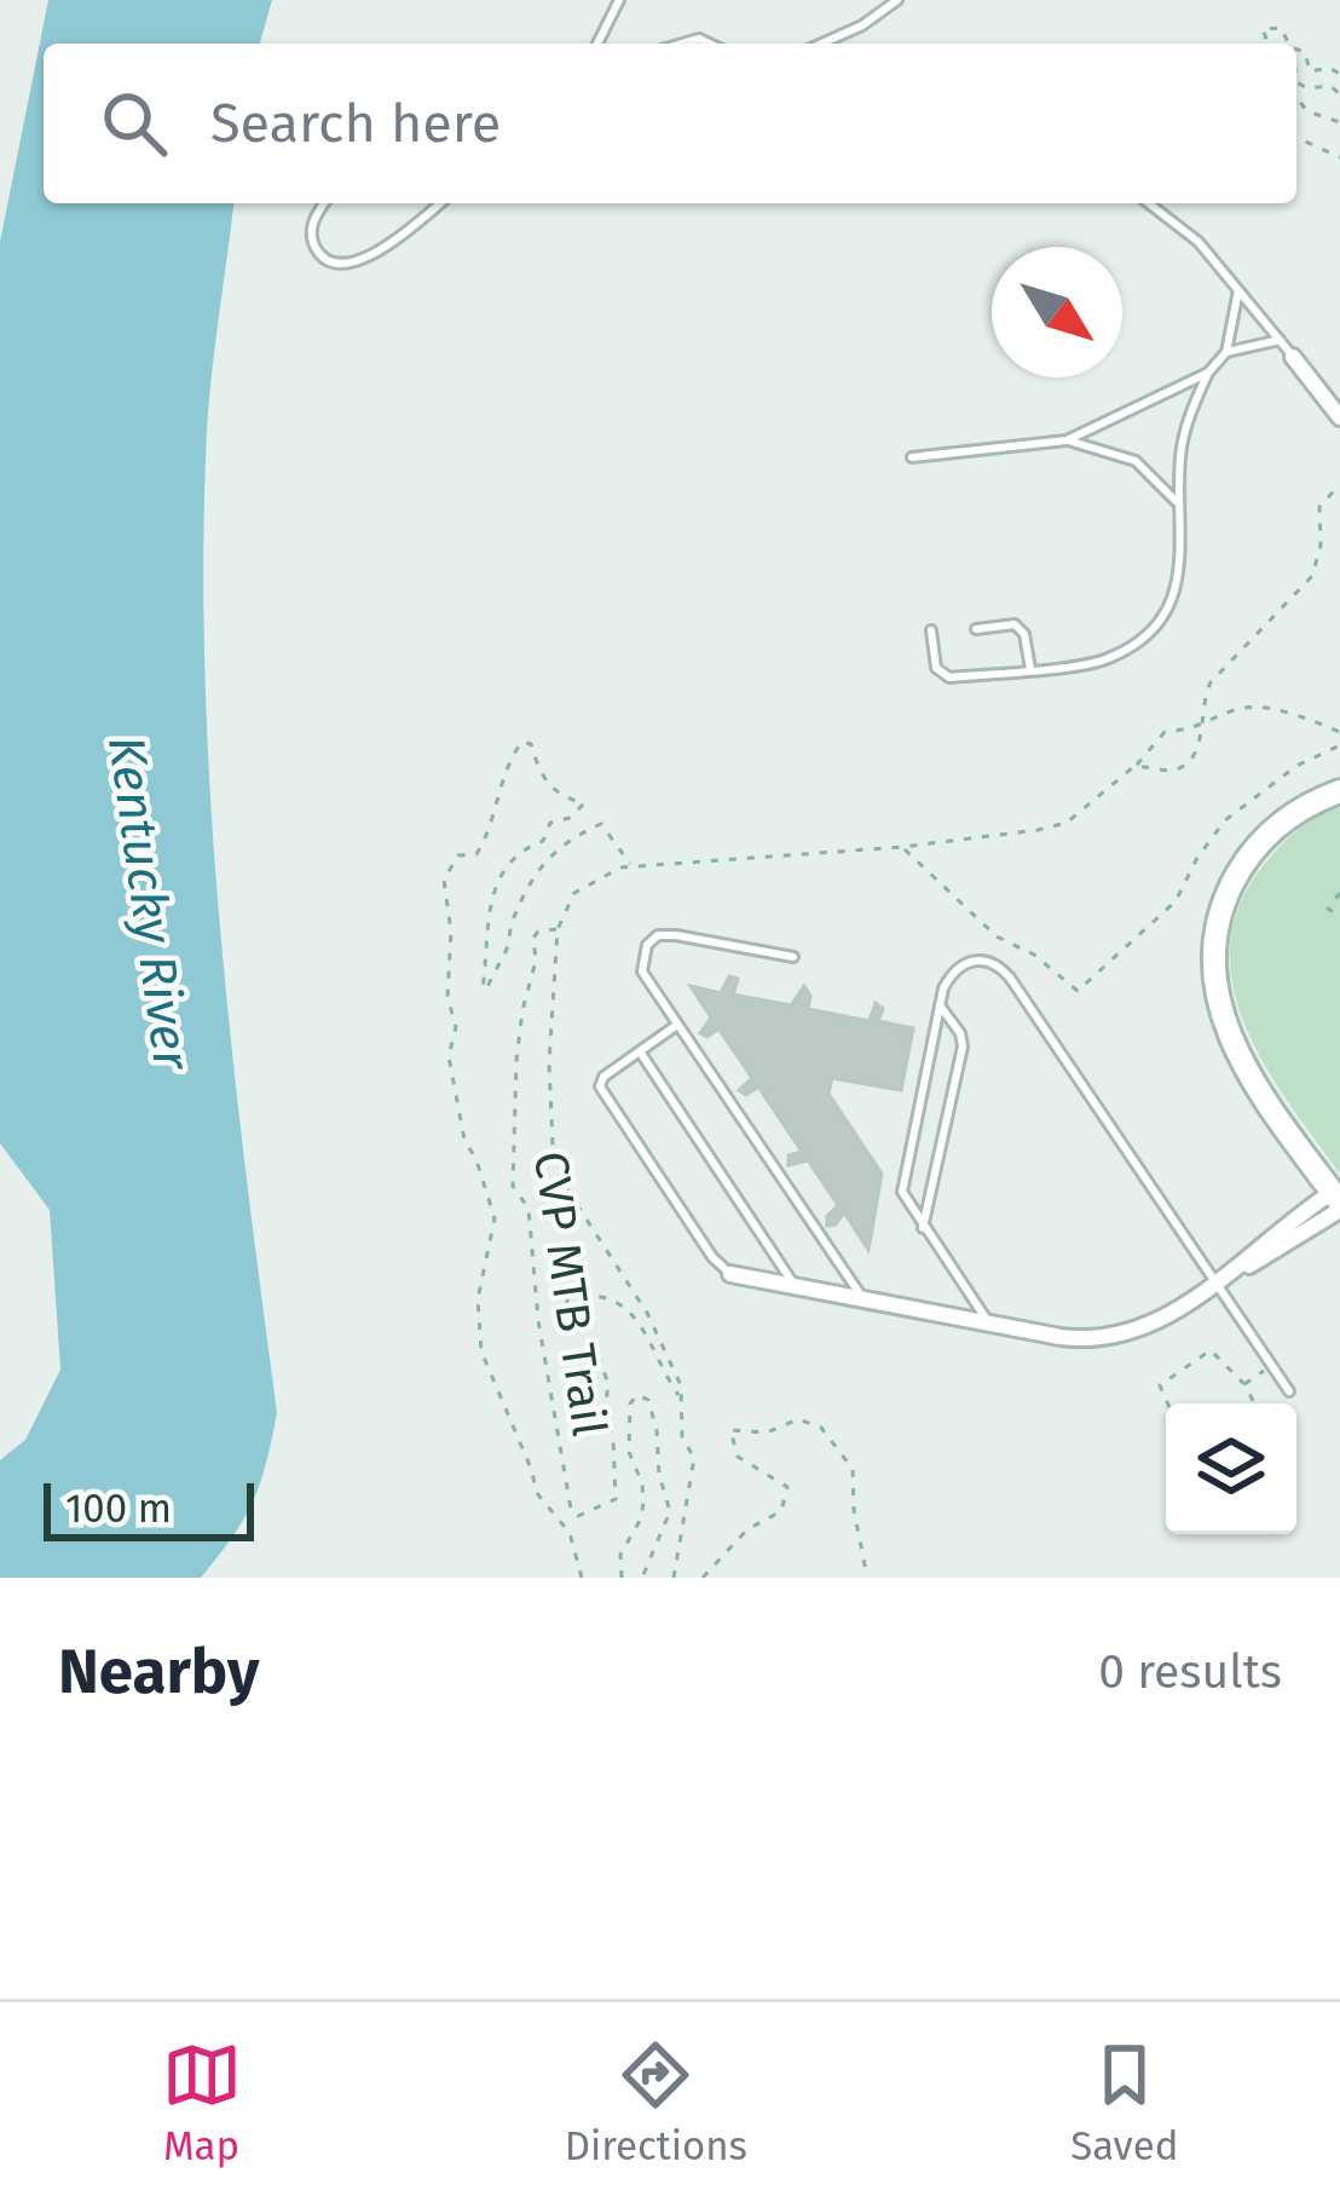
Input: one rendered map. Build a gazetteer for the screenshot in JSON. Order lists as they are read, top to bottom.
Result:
{
  "streets": {
    "path": ["CVP MTB Trail"]
  },
  "water": ["Kentucky River"],
  "scale_bar": "100 m",
  "north": "bottom right",
  "page": {
    "search": "Search here",
    "scale": "100 m",
    "heading": ["Nearby", "0 results"],
    "nav": ["Map", "Directions", "Saved"]
  }
}
